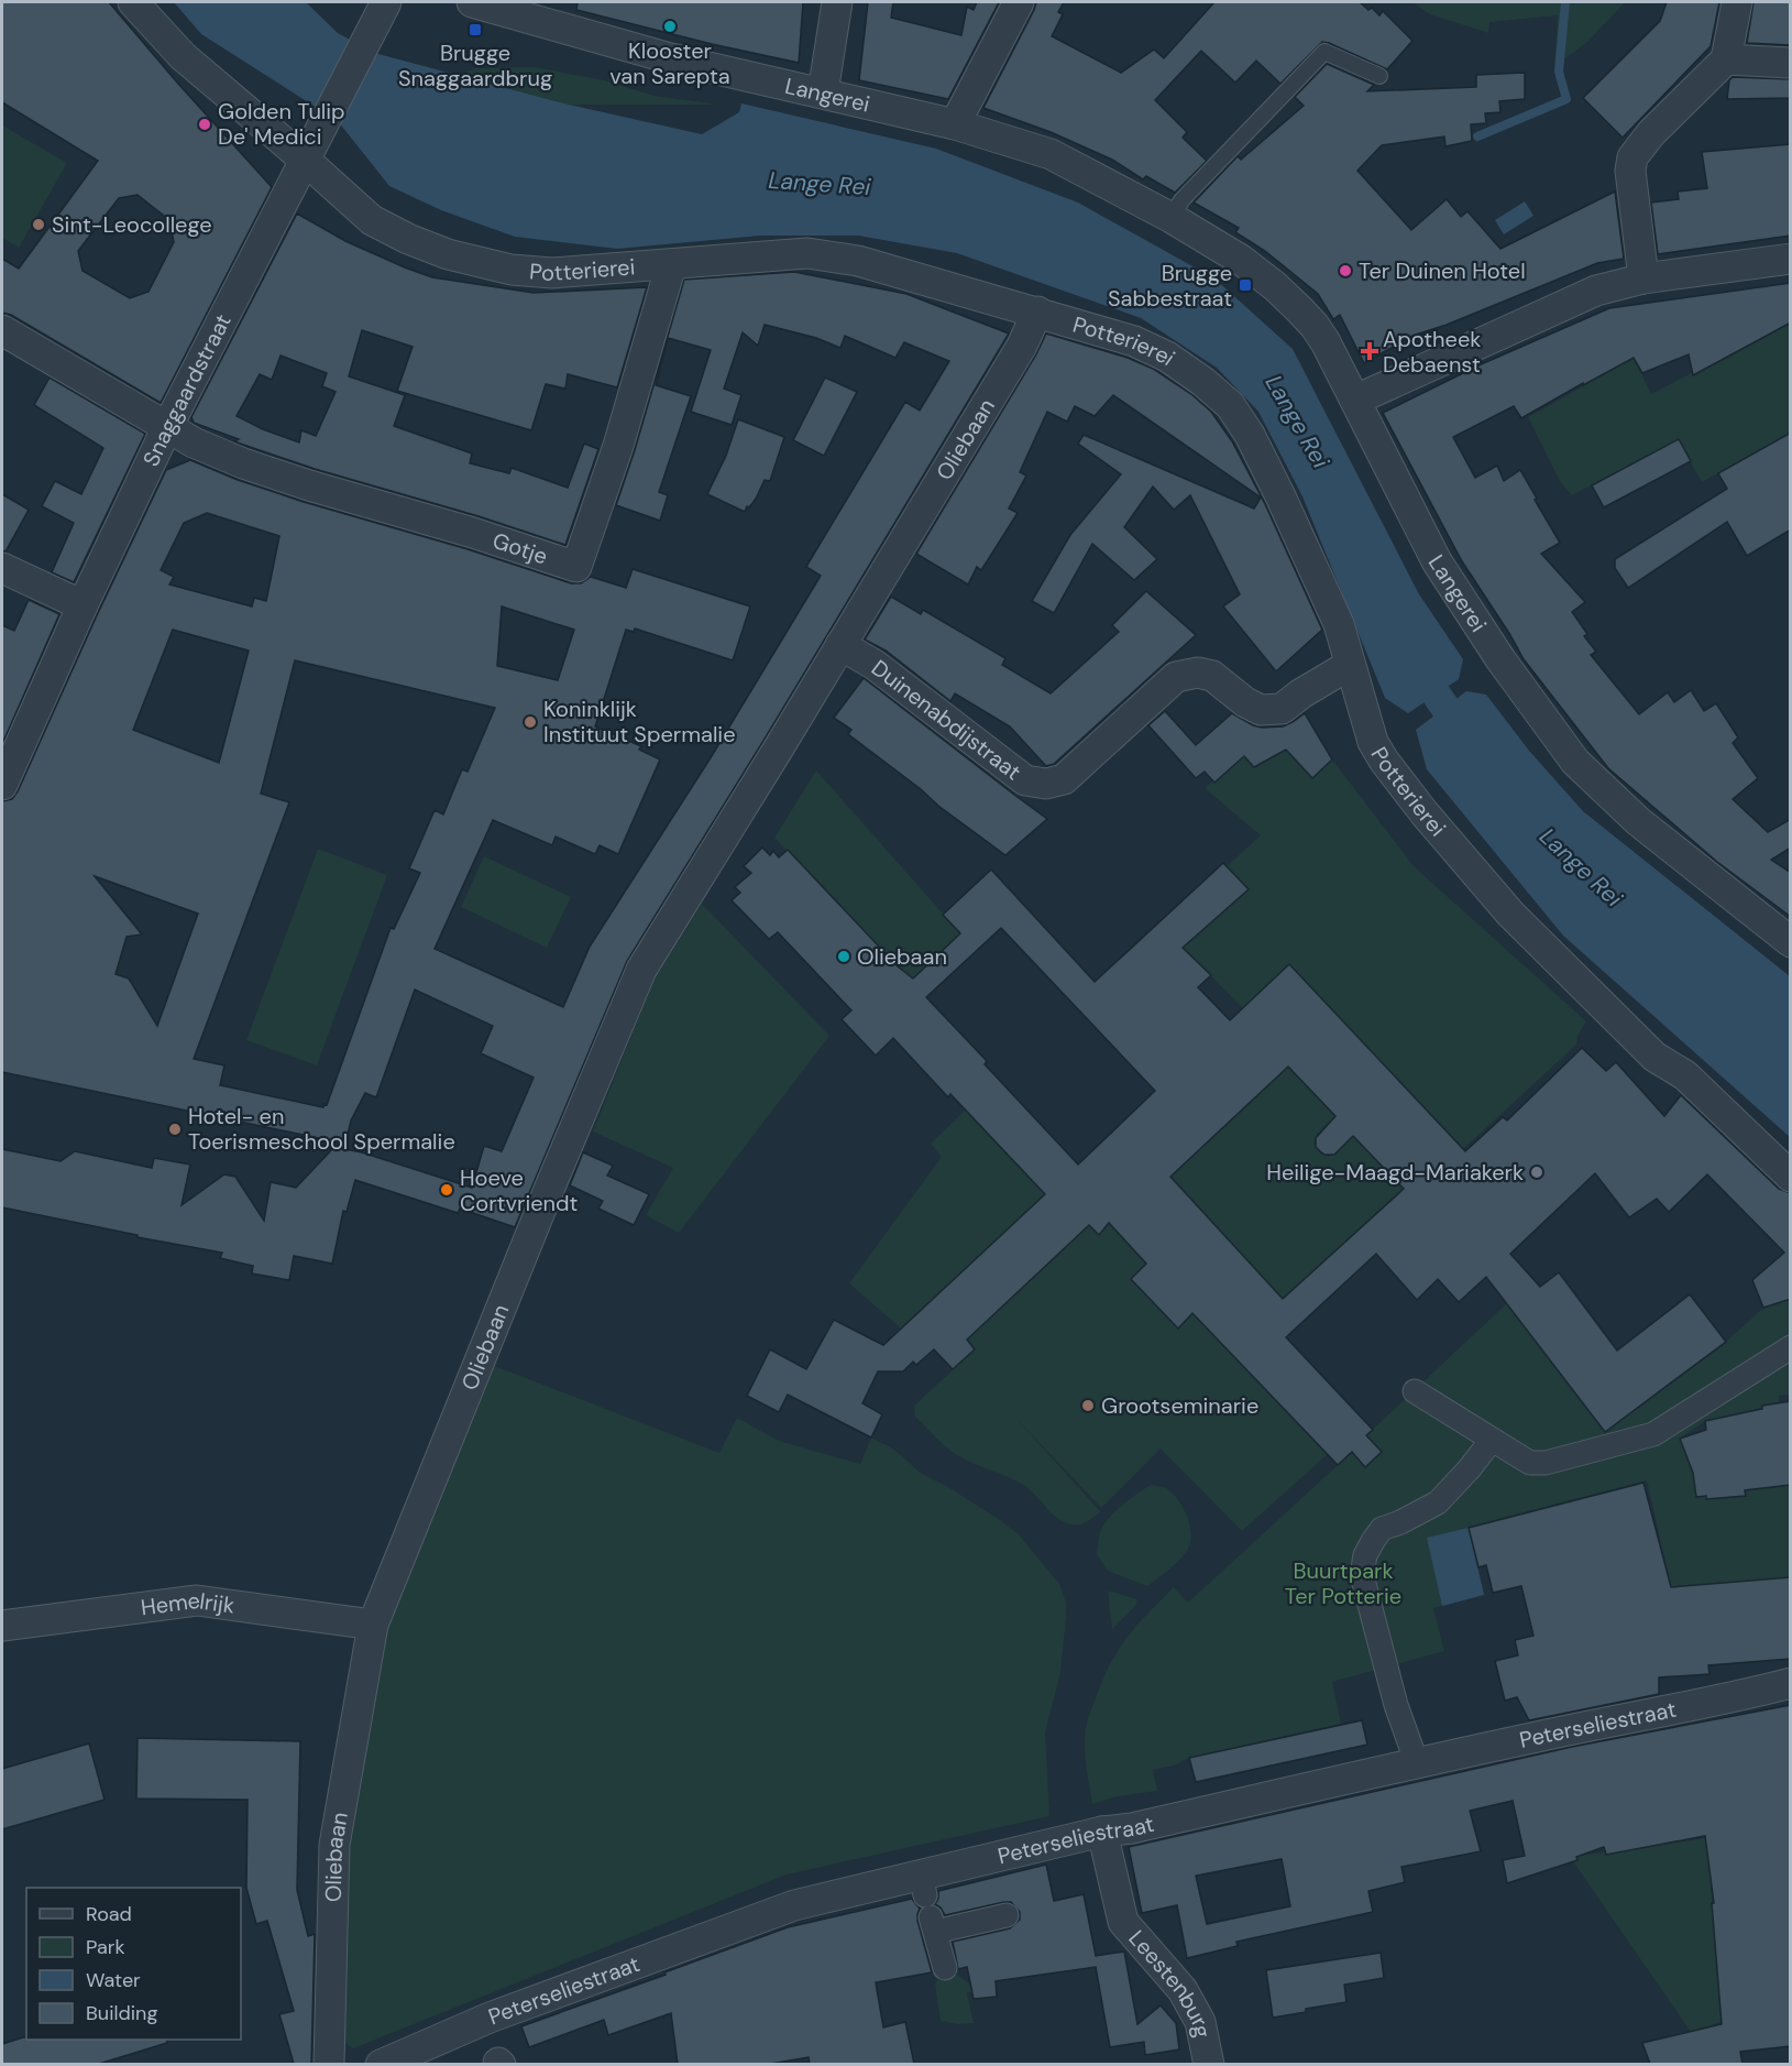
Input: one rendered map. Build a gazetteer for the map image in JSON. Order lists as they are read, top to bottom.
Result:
{
  "streets": {
    "street": [
      "Langerei",
      "Potterierei",
      "Snaggaardstraat",
      "Oliebaan",
      "Gotje",
      "Duinenabdijstraat",
      "Hemelrijk",
      "Peterseliestraat",
      "Leestenburg"
    ]
  },
  "crossings": [
    ["Potterierei", "Snaggaardstraat"],
    ["Potterierei", "Oliebaan"],
    ["Potterierei", "Gotje"],
    ["Potterierei", "Duinenabdijstraat"],
    ["Snaggaardstraat", "Gotje"],
    ["Oliebaan", "Duinenabdijstraat"],
    ["Oliebaan", "Hemelrijk"],
    ["Peterseliestraat", "Leestenburg"]
  ],
  "water": ["Lange Rei"],
  "parks": ["Buurtpark Ter Potterie"],
  "places": {
    "other": [
      "Klooster van Sarepta",
      "Golden Tulip De' Medici",
      "Sint-Leocollege",
      "Ter Duinen Hotel",
      "Koninklijk Instituut Spermalie",
      "Oliebaan",
      "Hotel- en Toerismeschool Spermalie",
      "Heilige-Maagd-Mariakerk",
      "Hoeve Cortvriendt",
      "Grootseminarie"
    ],
    "transit": ["Brugge Snaggaardbrug", "Brugge Sabbestraat"],
    "health": ["Apotheek Debaenst"]
  },
  "legend": [
    "Road",
    "Park",
    "Water",
    "Building"
  ]
}
